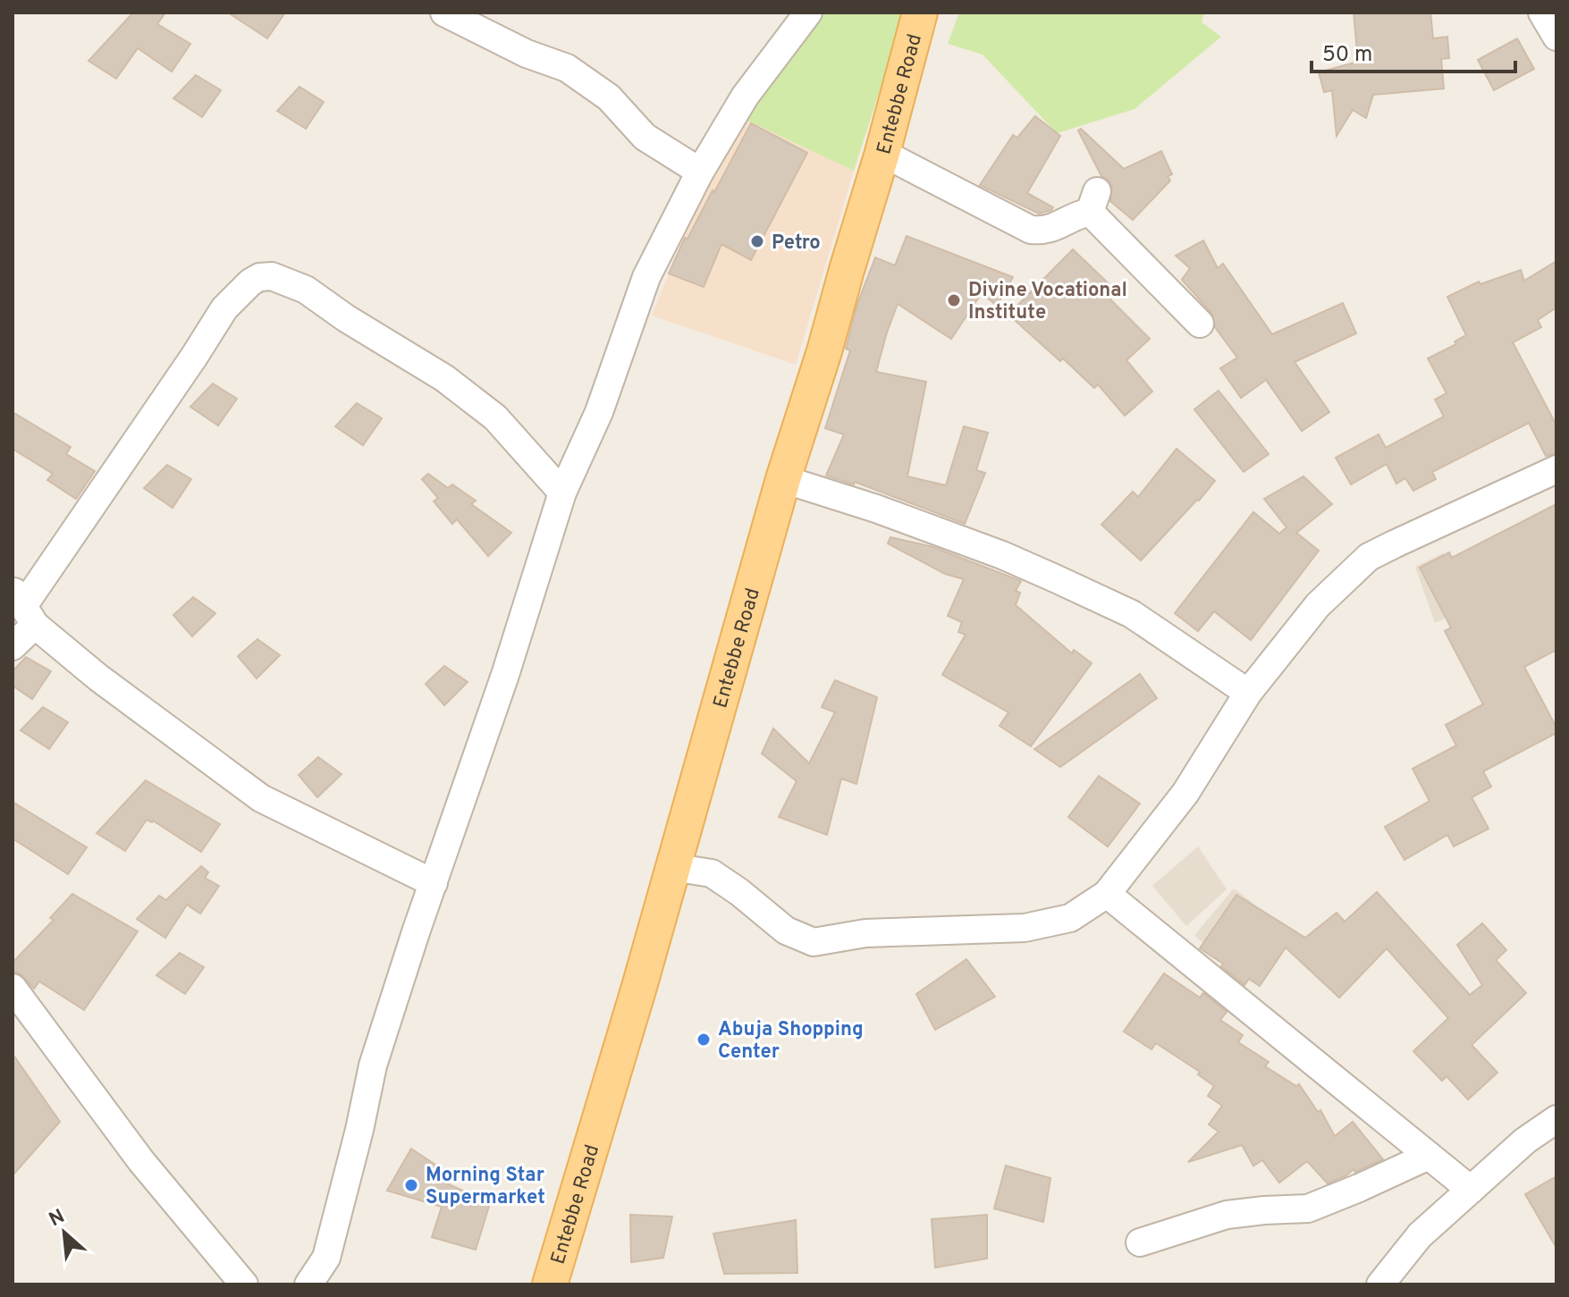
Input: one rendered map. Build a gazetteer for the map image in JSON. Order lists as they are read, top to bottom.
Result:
{
  "streets": {
    "main road": ["Entebbe Road"]
  },
  "places": [
    "Petro",
    "Divine Vocational Institute",
    "Abuja Shopping Center",
    "Morning Star Supermarket"
  ],
  "scale_bar": "50 m",
  "north": "top left"
}
